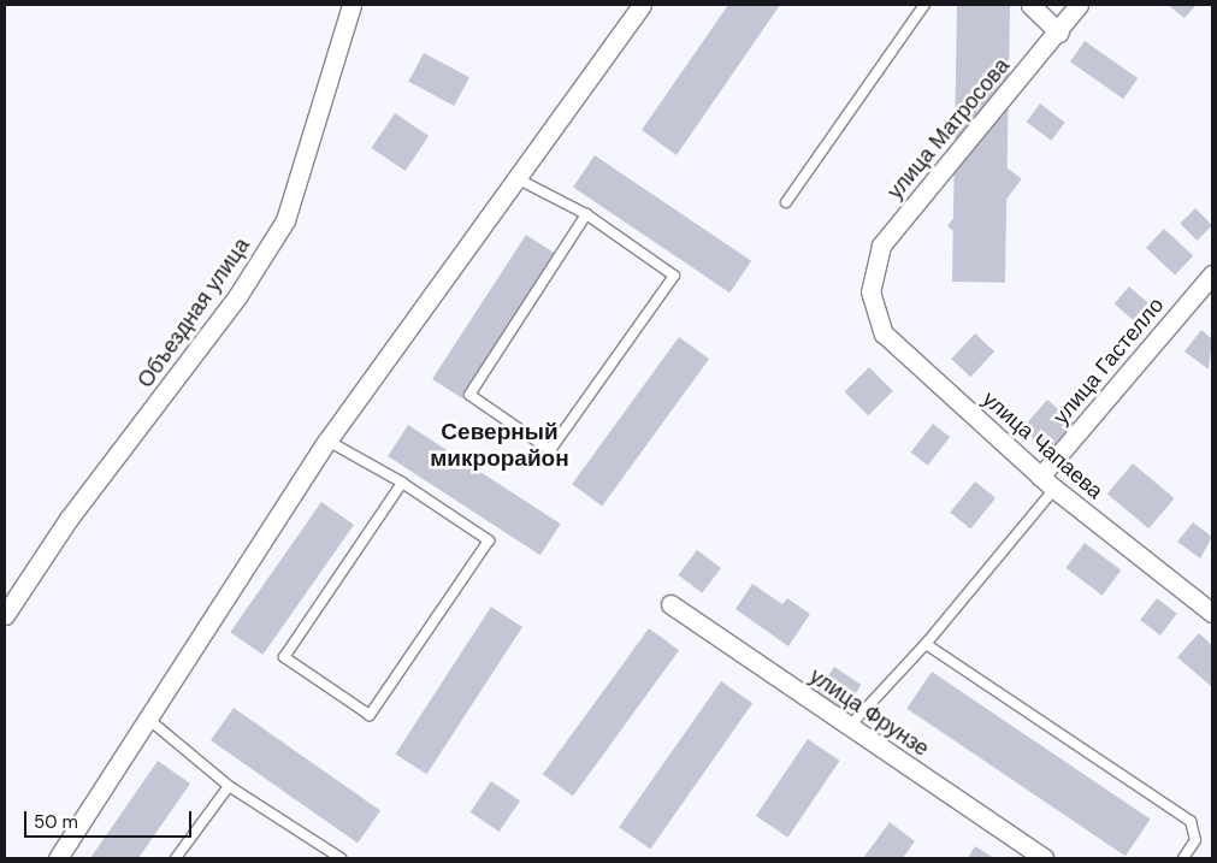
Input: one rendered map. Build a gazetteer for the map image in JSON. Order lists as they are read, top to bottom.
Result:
{
  "streets": {
    "street": [
      "улица Матросова",
      "Объездная улица",
      "улица Гастелло",
      "улица Чапаева",
      "улица Фрунзе"
    ]
  },
  "crossings": [
    ["улица Матросова", "улица Чапаева"],
    ["улица Гастелло", "улица Чапаева"]
  ],
  "districts": ["Северный микрорайон"],
  "scale_bar": "50 m"
}
